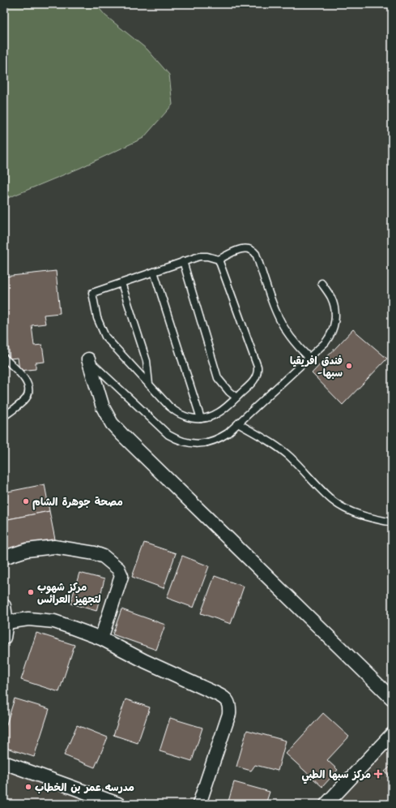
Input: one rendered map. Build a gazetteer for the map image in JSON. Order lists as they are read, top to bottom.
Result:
{
  "places": {
    "other": [
      "فندق افريقيا -سبها",
      "مصحة جوهرة الشام",
      "مركز شهوب لتجهيز العرائس",
      "مدرسه عمر بن الخطاب"
    ],
    "health": ["مركز سبها الطبي"]
  }
}
